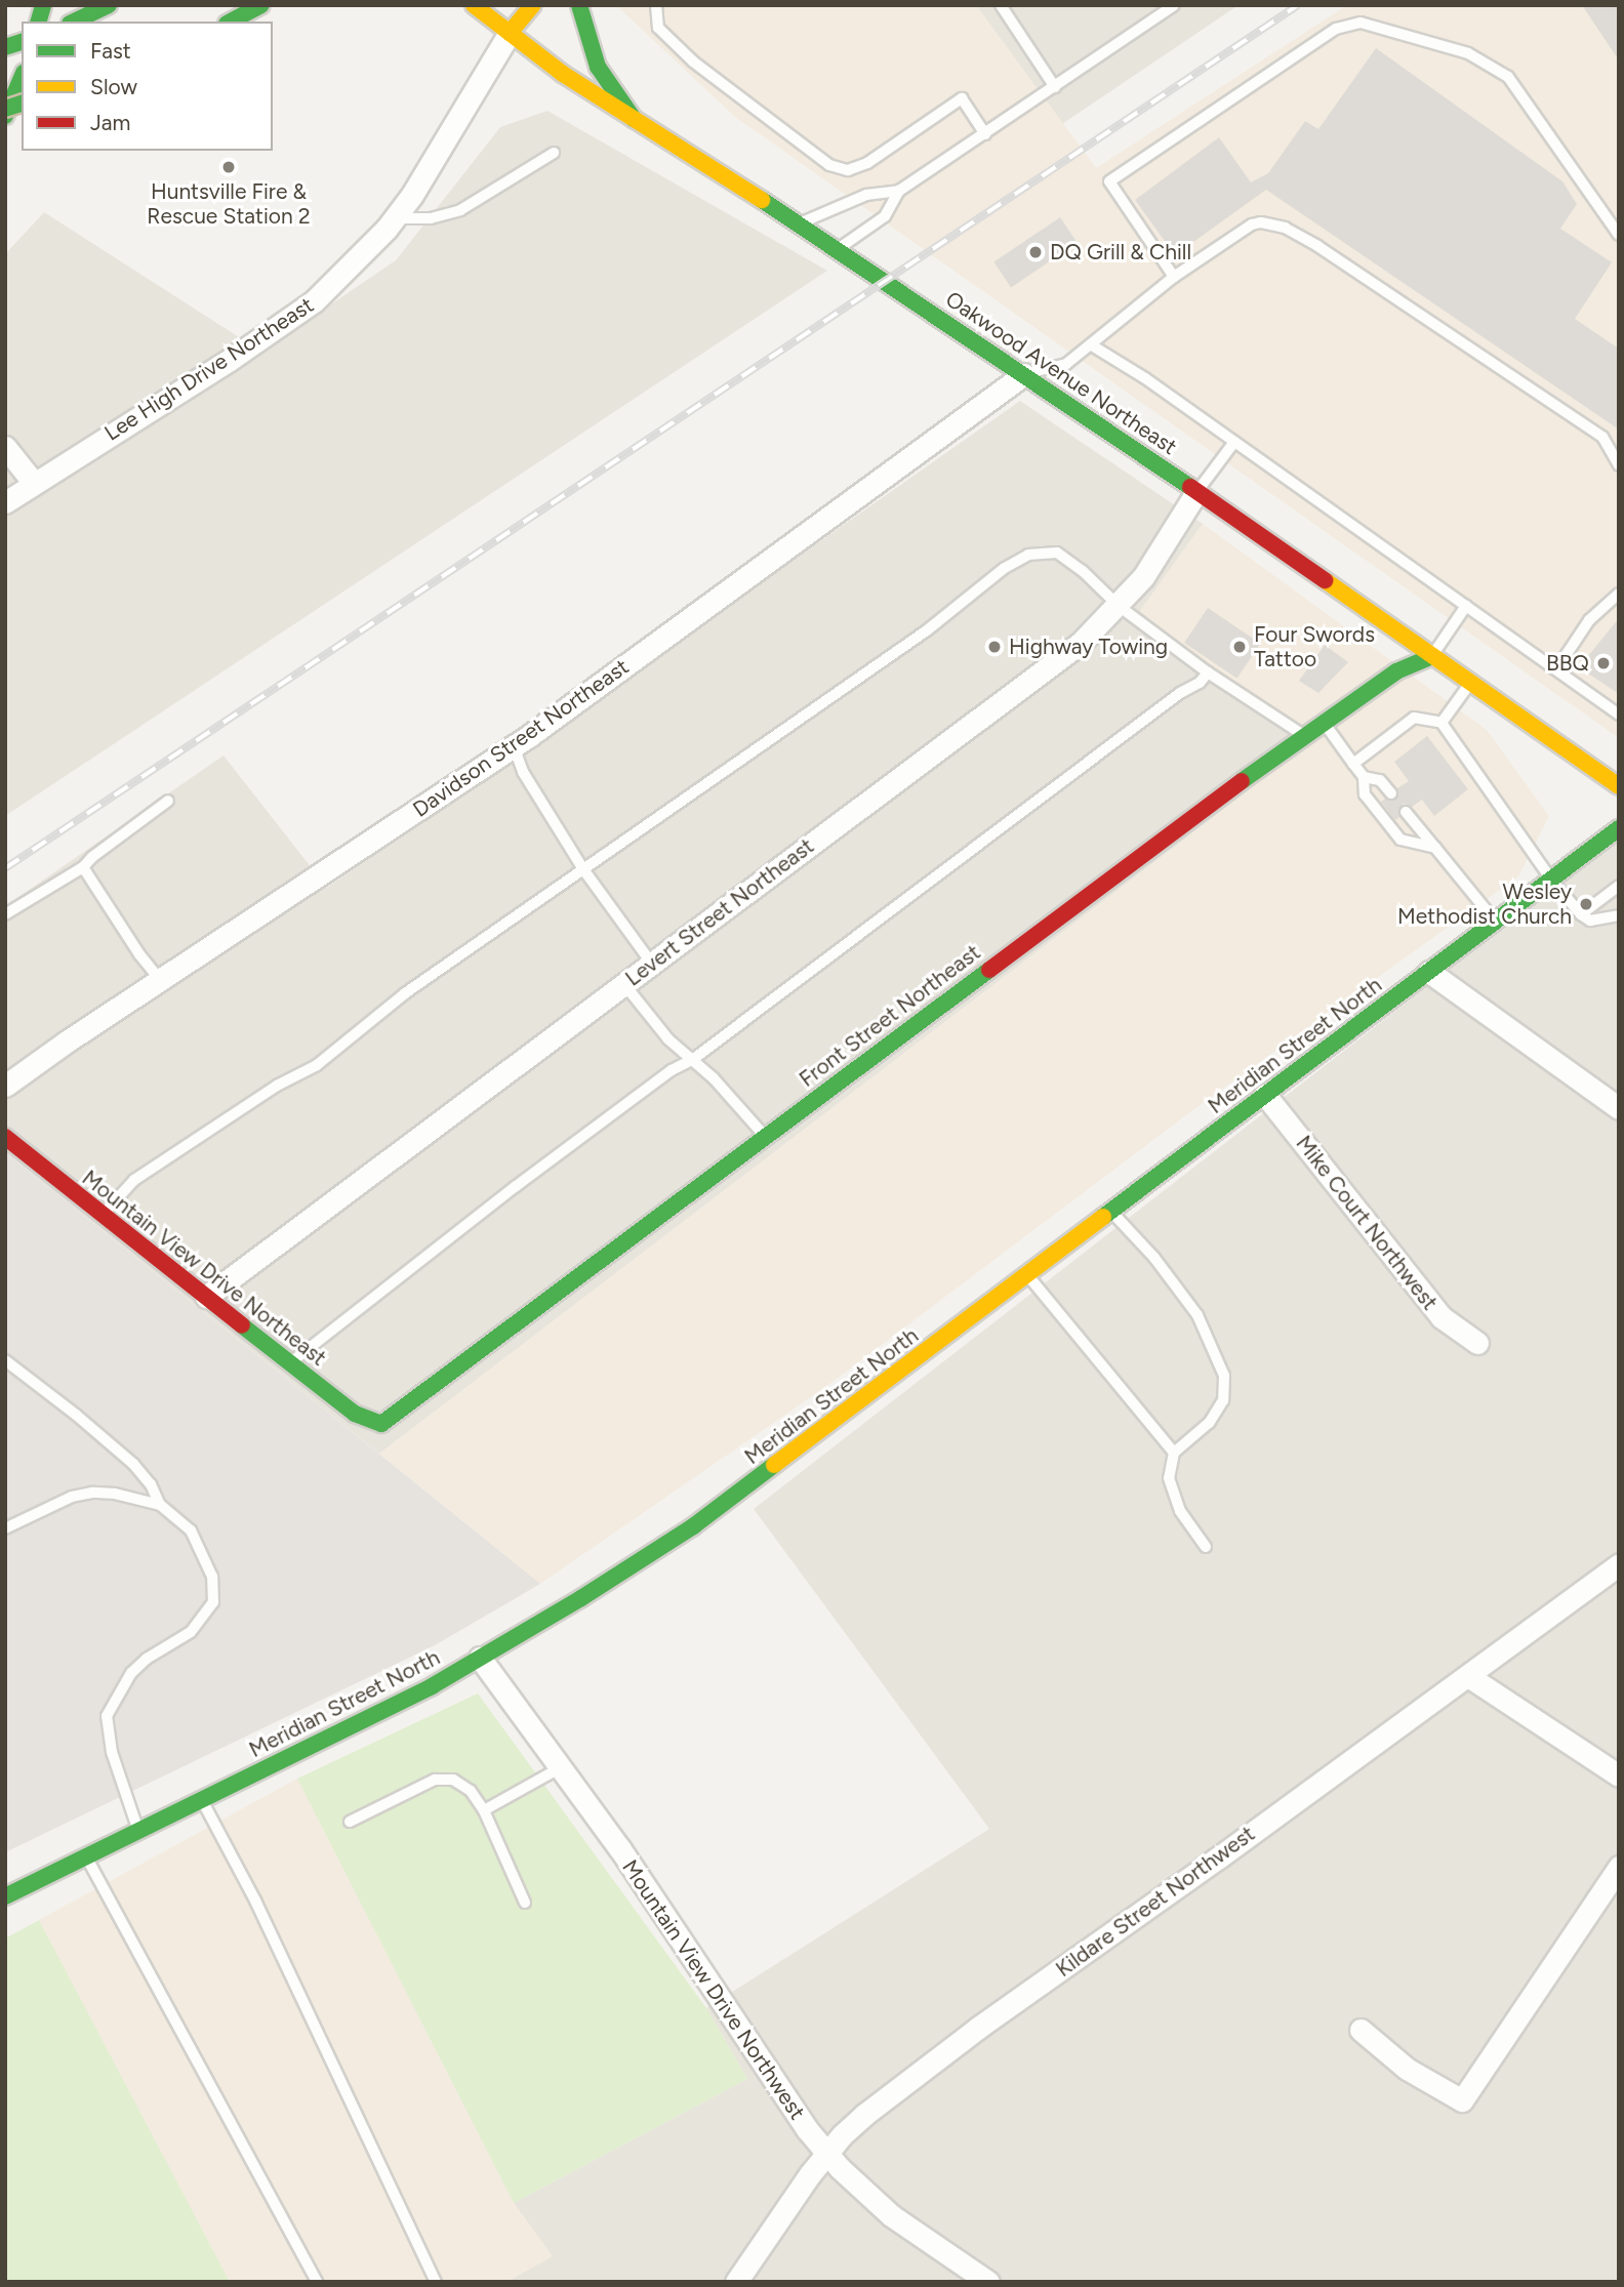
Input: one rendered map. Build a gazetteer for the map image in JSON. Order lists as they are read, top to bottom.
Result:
{
  "streets": {
    "main road": [
      "Oakwood Avenue Northeast",
      "Front Street Northeast",
      "Meridian Street North",
      "Mountain View Drive Northeast"
    ],
    "street": [
      "Lee High Drive Northeast",
      "Davidson Street Northeast",
      "Levert Street Northeast",
      "Mike Court Northwest",
      "Kildare Street Northwest",
      "Mountain View Drive Northwest"
    ]
  },
  "crossings": [
    ["Lee High Drive Northeast", "Oakwood Avenue Northeast"],
    ["Oakwood Avenue Northeast", "Davidson Street Northeast"],
    ["Oakwood Avenue Northeast", "Levert Street Northeast"],
    ["Oakwood Avenue Northeast", "Front Street Northeast"],
    ["Levert Street Northeast", "Mountain View Drive Northeast"],
    ["Front Street Northeast", "Mountain View Drive Northeast"],
    ["Meridian Street North", "Mike Court Northwest"],
    ["Meridian Street North", "Mountain View Drive Northwest"],
    ["Kildare Street Northwest", "Mountain View Drive Northwest"]
  ],
  "places": [
    "Huntsville Fire & Rescue Station 2",
    "DQ Grill & Chill",
    "Highway Towing",
    "Four Swords Tattoo",
    "BBQ",
    "Wesley Methodist Church"
  ],
  "legend": ["Fast", "Slow", "Jam"]
}
